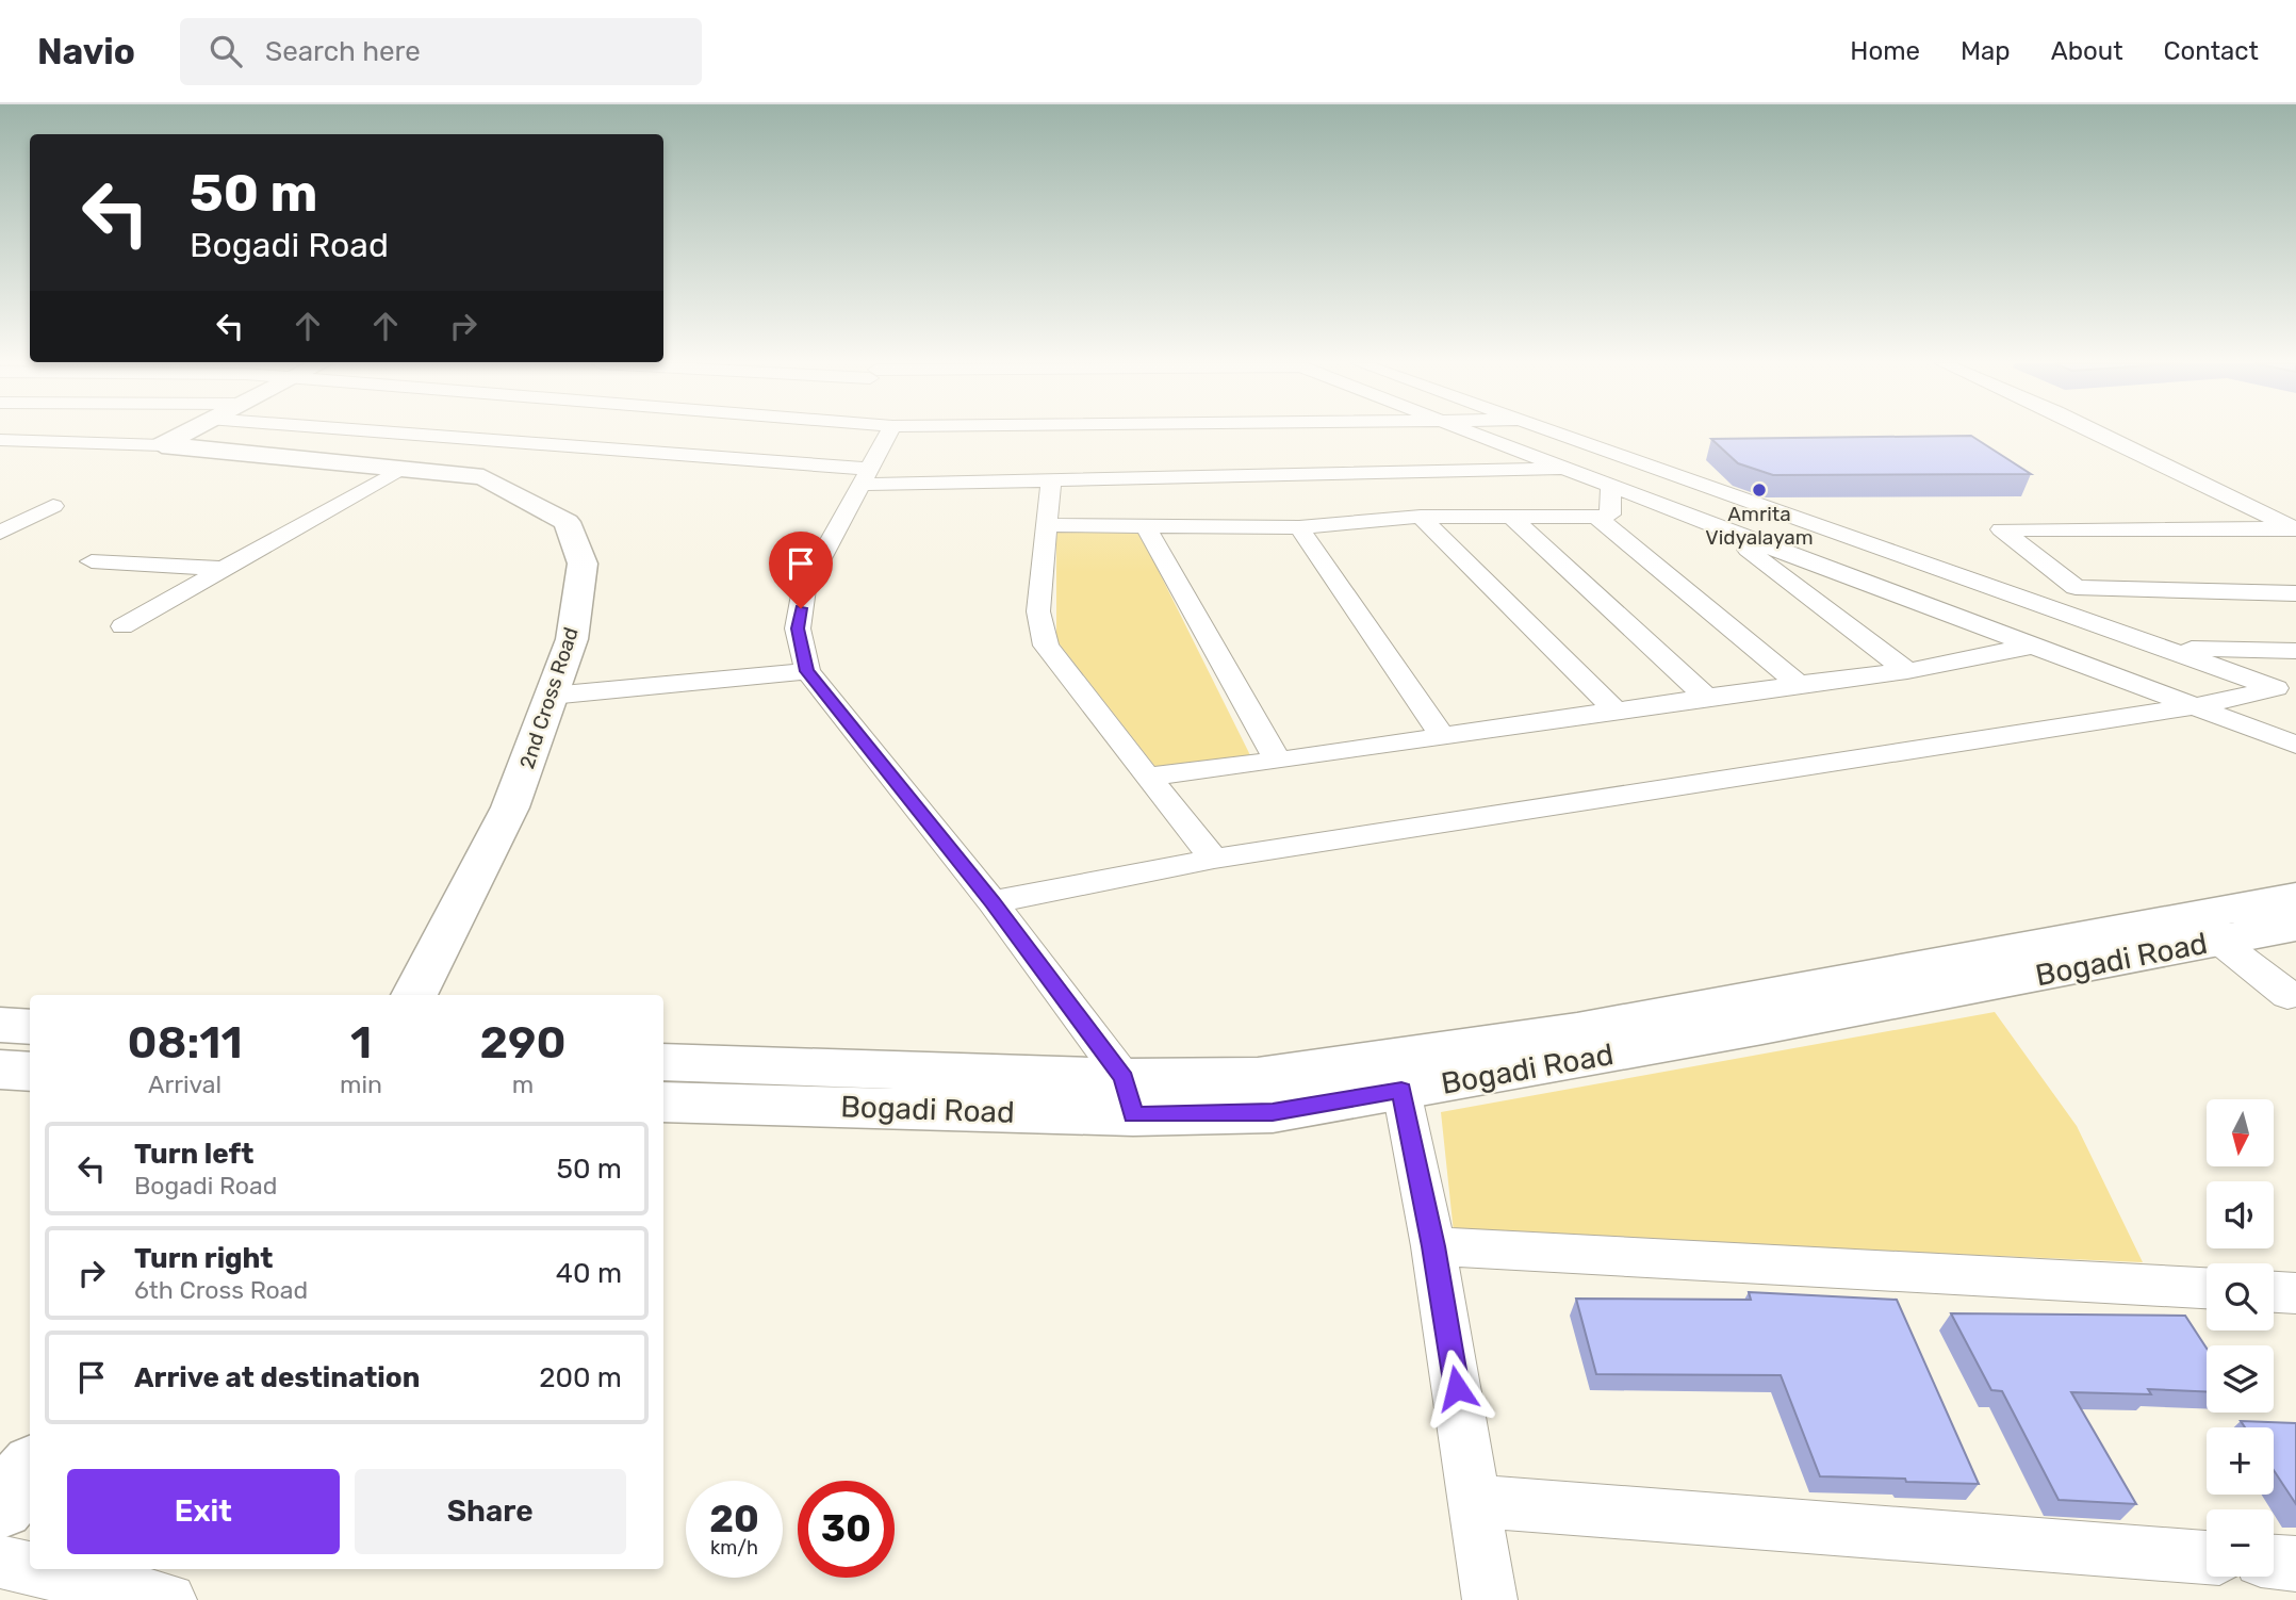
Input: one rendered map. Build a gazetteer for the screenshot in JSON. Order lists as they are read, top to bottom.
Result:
{
  "streets": {
    "main road": ["2nd Cross Road", "Bogadi Road"]
  },
  "places": ["Amrita Vidyalayam"],
  "north": "bottom",
  "page": {
    "header": "Navio",
    "search": "Search here",
    "nav": [
      "Home",
      "Map",
      "About",
      "Contact"
    ],
    "turn": ["50 m", "Bogadi Road"],
    "eta": [
      "08:11",
      "Arrival",
      "1",
      "min",
      "290",
      "m"
    ],
    "map_buttons": ["+", "−"],
    "list": [
      {
        "name": "Turn left",
        "note": "Bogadi Road",
        "value": "50 m"
      },
      {
        "name": "Turn right",
        "note": "6th Cross Road",
        "value": "40 m"
      },
      {
        "name": "Arrive at destination",
        "value": "200 m"
      }
    ],
    "buttons": ["Exit", "Share"],
    "speed": "20 km/h",
    "limit": "30"
  }
}
